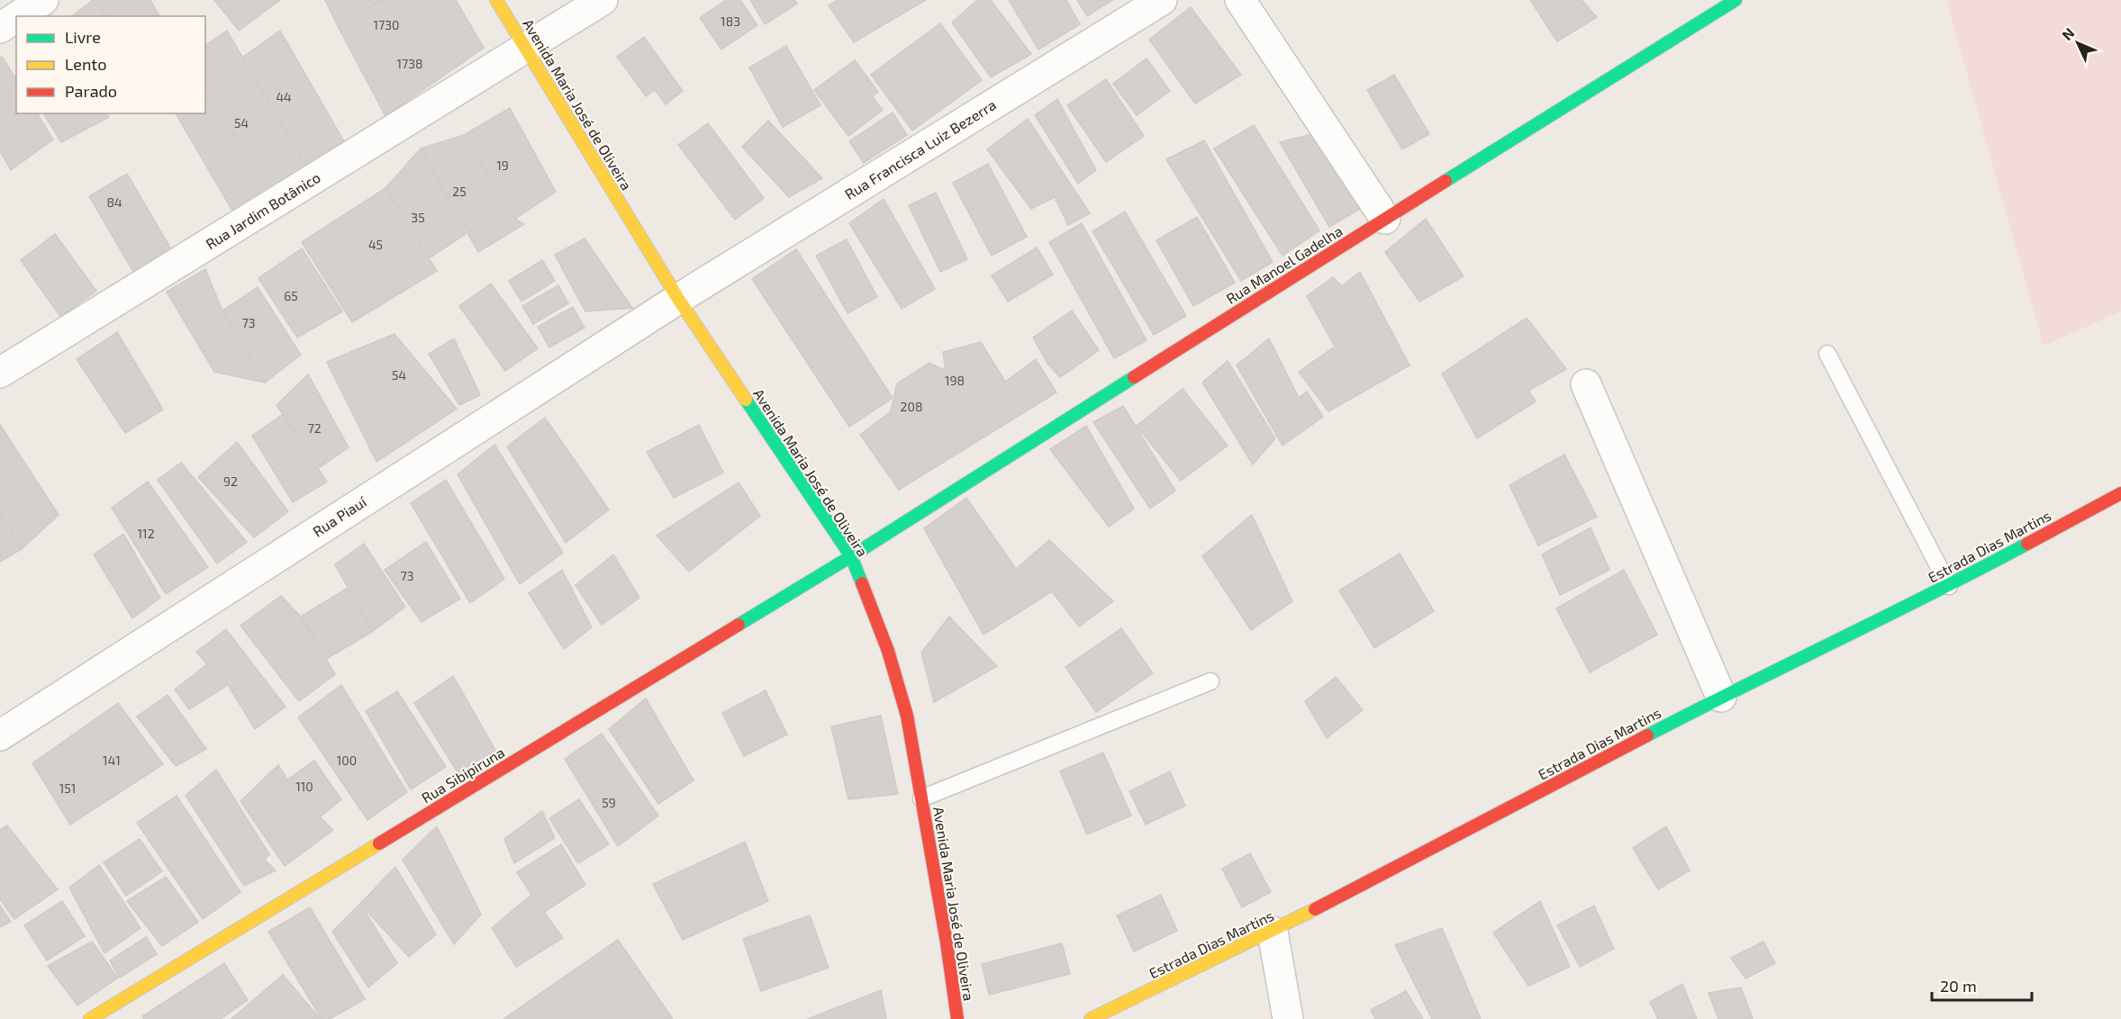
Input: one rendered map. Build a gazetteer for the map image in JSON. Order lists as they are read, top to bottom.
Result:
{
  "streets": {
    "street": [
      "Avenida Maria José de Oliveira",
      "Rua Francisca Luiz Bezerra",
      "Rua Jardim Botânico",
      "Rua Manoel Gadelha",
      "Rua Piauí",
      "Estrada Dias Martins",
      "Rua Sibipiruna"
    ]
  },
  "crossings": [
    ["Avenida Maria José de Oliveira", "Rua Francisca Luiz Bezerra"],
    ["Avenida Maria José de Oliveira", "Rua Jardim Botânico"],
    ["Avenida Maria José de Oliveira", "Rua Manoel Gadelha"],
    ["Avenida Maria José de Oliveira", "Rua Piauí"],
    ["Avenida Maria José de Oliveira", "Rua Sibipiruna"],
    ["Rua Francisca Luiz Bezerra", "Rua Piauí"],
    ["Rua Manoel Gadelha", "Rua Sibipiruna"]
  ],
  "house_numbers": [
    "183",
    "1730",
    "1738",
    "44",
    "54",
    "19",
    "25",
    "84",
    "35",
    "45",
    "65",
    "73",
    "54",
    "198",
    "208",
    "72",
    "92",
    "112",
    "73",
    "141",
    "100",
    "110",
    "151",
    "59"
  ],
  "legend": ["Livre", "Lento", "Parado"],
  "scale_bar": "20 m",
  "north": "top left"
}
